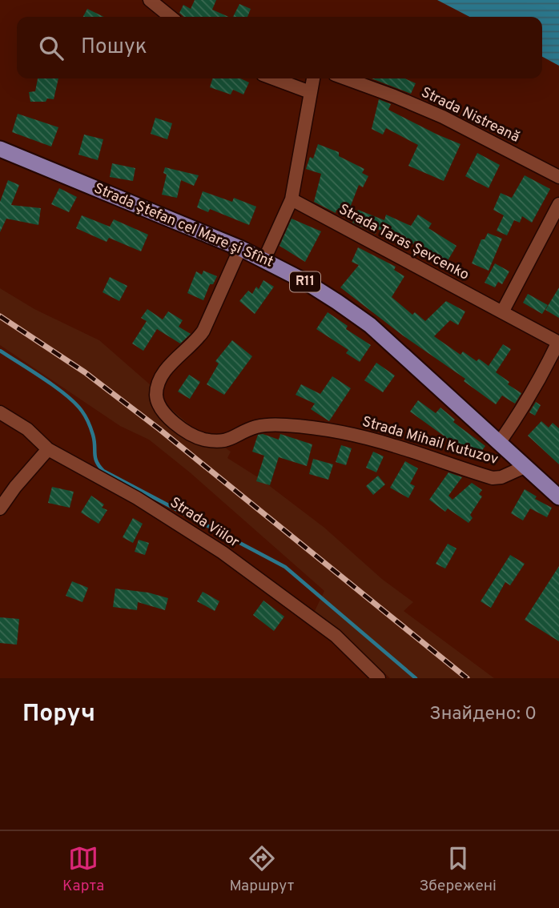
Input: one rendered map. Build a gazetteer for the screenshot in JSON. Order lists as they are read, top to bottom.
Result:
{
  "streets": {
    "main road": ["Strada Ştefan cel Mare şi Sfînt", "R11"],
    "street": [
      "Strada Nistreană",
      "Strada Taras Șevcenko",
      "Strada Mihail Kutuzov",
      "Strada Viilor"
    ]
  },
  "crossings": [
    ["Strada Ştefan cel Mare şi Sfînt", "Strada Taras Șevcenko"],
    ["Strada Ştefan cel Mare şi Sfînt", "Strada Mihail Kutuzov"]
  ],
  "page": {
    "search": "Пошук",
    "heading": ["Поруч", "Знайдено: 0"],
    "nav": ["Карта", "Маршрут", "Збережені"]
  }
}
